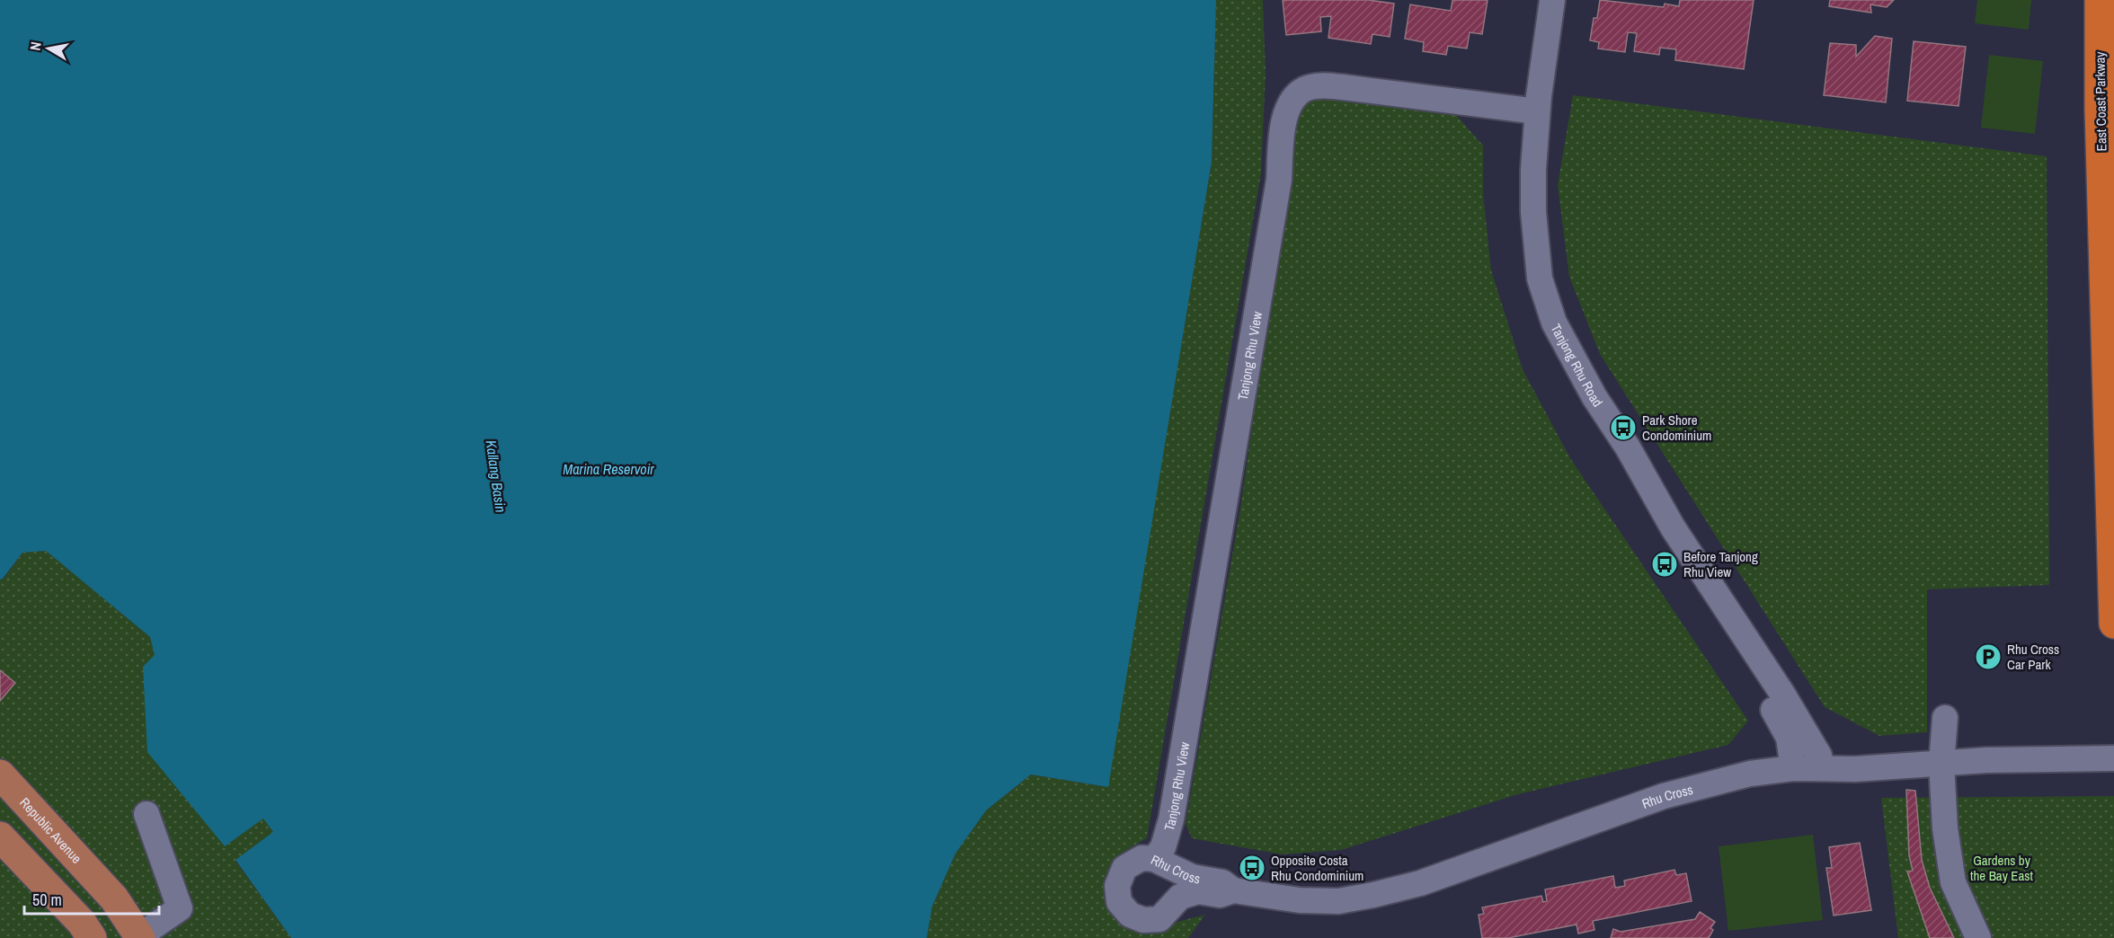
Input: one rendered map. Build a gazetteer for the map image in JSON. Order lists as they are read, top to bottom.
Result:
{
  "streets": {
    "highway": ["East Coast Parkway"],
    "main road": ["Republic Avenue"],
    "street": ["Tanjong Rhu View", "Tanjong Rhu Road", "Rhu Cross"]
  },
  "crossings": [
    ["Tanjong Rhu View", "Tanjong Rhu Road"],
    ["Tanjong Rhu View", "Rhu Cross"],
    ["Tanjong Rhu Road", "Rhu Cross"]
  ],
  "water": ["Marina Reservoir", "Kallang Basin"],
  "parks": ["Gardens by the Bay East"],
  "places": {
    "bus stop": ["Park Shore Condominium", "Before Tanjong Rhu View", "Opposite Costa Rhu Condominium"],
    "parking": ["Rhu Cross Car Park"]
  },
  "scale_bar": "50 m",
  "north": "left"
}
